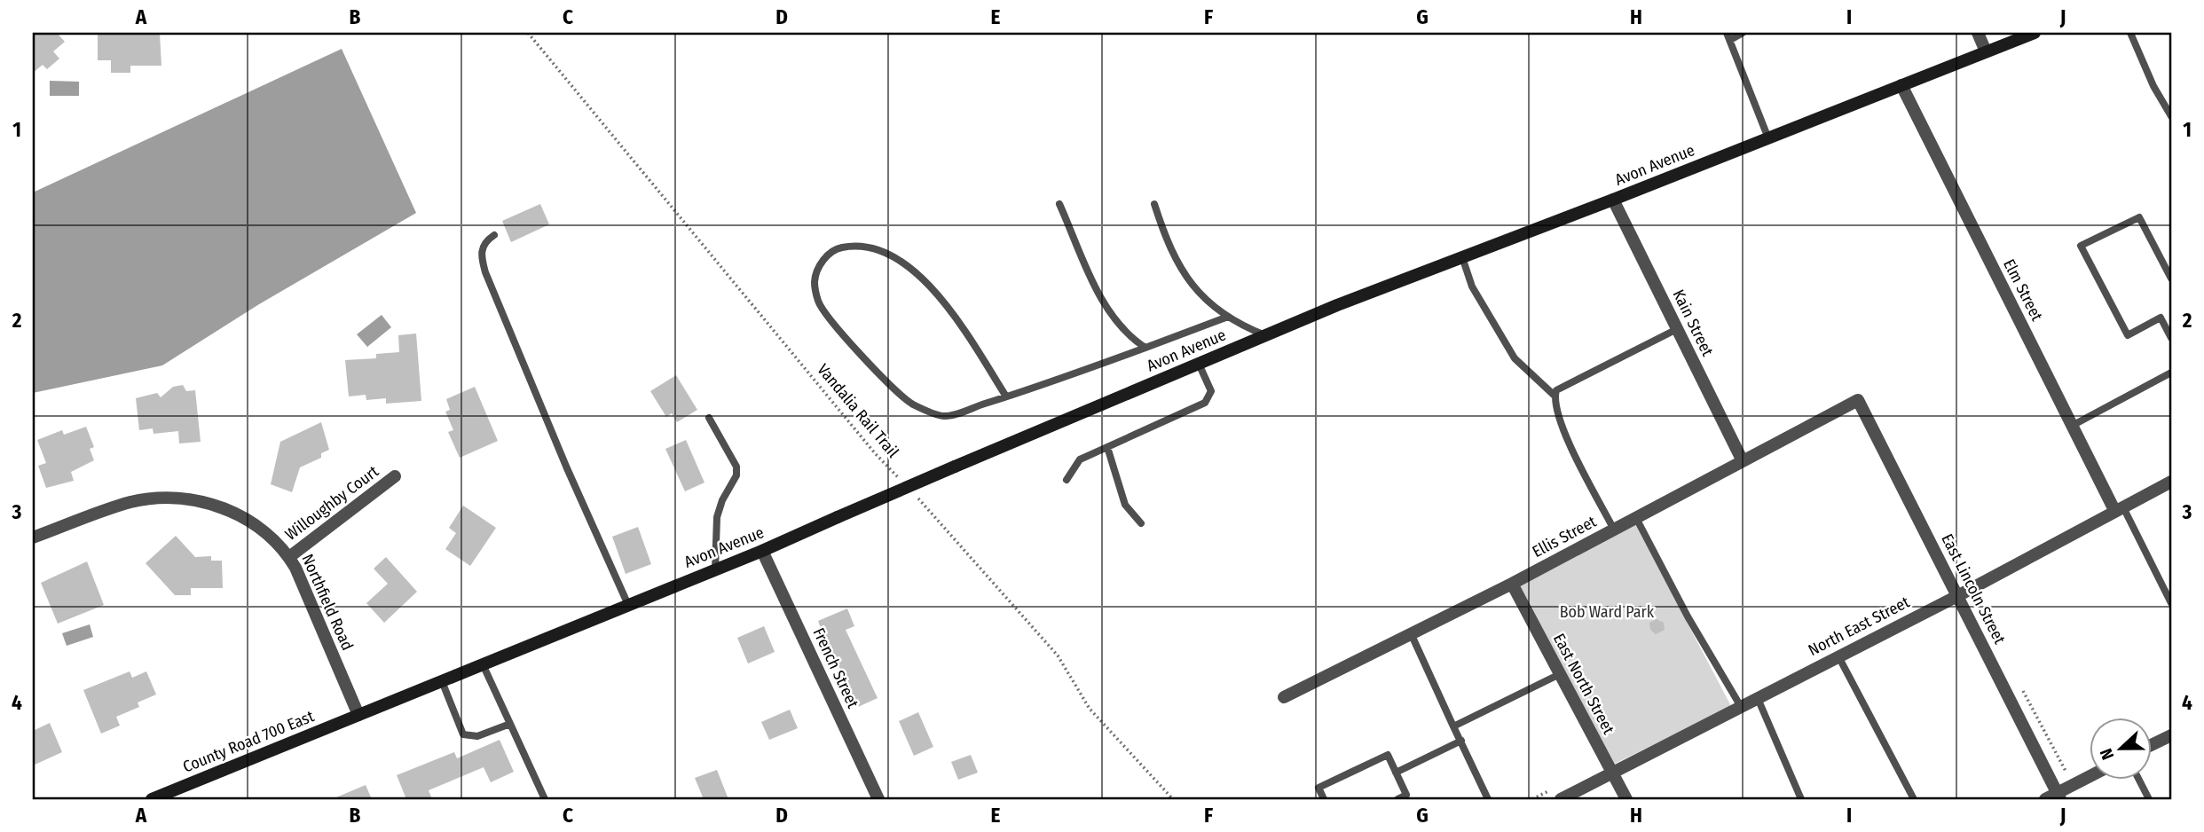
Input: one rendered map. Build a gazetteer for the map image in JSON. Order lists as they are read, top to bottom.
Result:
{
  "streets": {
    "main road": ["Avon Avenue", "County Road 700 East"],
    "street": [
      "Elm Street",
      "Kain Street",
      "Willoughby Court",
      "Ellis Street",
      "East Lincoln Street",
      "Northfield Road",
      "North East Street",
      "French Street",
      "East North Street"
    ],
    "path": ["Vandalia Rail Trail"]
  },
  "crossings": [
    ["Avon Avenue", "Elm Street"],
    ["Avon Avenue", "Kain Street"],
    ["Avon Avenue", "Northfield Road"],
    ["Avon Avenue", "French Street"],
    ["Avon Avenue", "County Road 700 East"],
    ["Elm Street", "North East Street"],
    ["Kain Street", "Ellis Street"],
    ["Willoughby Court", "Northfield Road"],
    ["Ellis Street", "East Lincoln Street"],
    ["Ellis Street", "East North Street"],
    ["East Lincoln Street", "North East Street"],
    ["Northfield Road", "County Road 700 East"],
    ["North East Street", "East North Street"]
  ],
  "parks": ["Bob Ward Park"],
  "north": "left",
  "grid": {
    "columns": [
      "A",
      "B",
      "C",
      "D",
      "E",
      "F",
      "G",
      "H",
      "I",
      "J"
    ],
    "rows": [
      "1",
      "2",
      "3",
      "4"
    ]
  }
}
